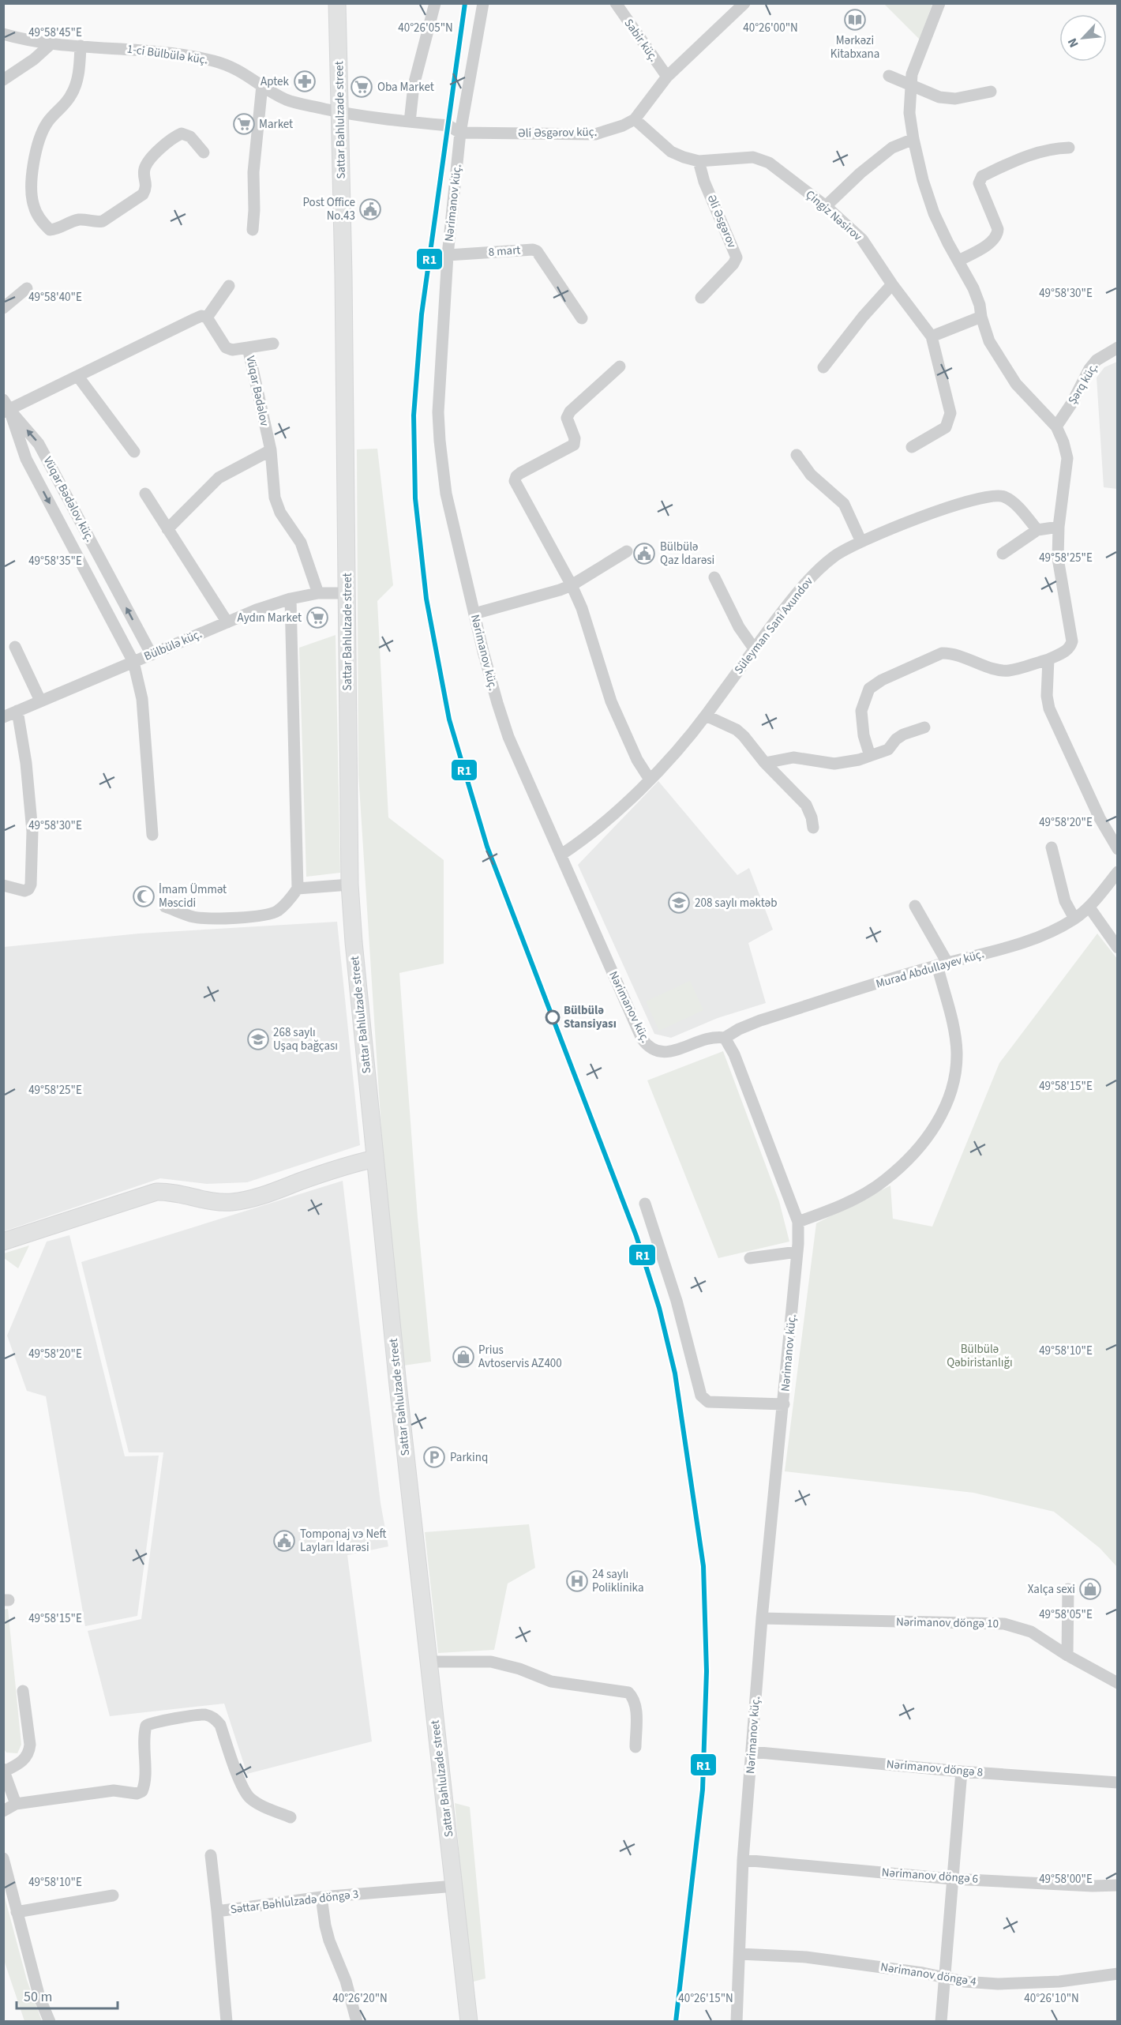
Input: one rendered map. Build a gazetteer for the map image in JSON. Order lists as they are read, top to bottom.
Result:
{
  "streets": {
    "main road": ["Sattar Bahlulzade street"],
    "street": [
      "Sabir küç.",
      "1-ci Bülbülə küç.",
      "Əli Əsgərov küç.",
      "Nərimanov küç.",
      "Çingiz Nəsirov",
      "Əli Əsgərov",
      "8 mart",
      "Şərq küç.",
      "Vüqar Bədəlov",
      "Vüqar Bədəlov küç.",
      "Süleyman Sani Axundov",
      "Bülbülə küç.",
      "Murad Abdullayev küç.",
      "Nərimanov döngə 10",
      "Nərimanov döngə 8",
      "Nərimanov döngə 6",
      "Səttar Bəhlulzadə döngə 3",
      "Nərimanov döngə 4"
    ]
  },
  "crossings": [
    ["Sabir küç.", "Əli Əsgərov küç."],
    ["1-ci Bülbülə küç.", "Sattar Bahlulzade street"],
    ["1-ci Bülbülə küç.", "Əli Əsgərov küç."],
    ["1-ci Bülbülə küç.", "Nərimanov küç."],
    ["Sattar Bahlulzade street", "Bülbülə küç."],
    ["Sattar Bahlulzade street", "Səttar Bəhlulzadə döngə 3"],
    ["Əli Əsgərov küç.", "Nərimanov küç."],
    ["Əli Əsgərov küç.", "Çingiz Nəsirov"],
    ["Nərimanov küç.", "8 mart"],
    ["Nərimanov küç.", "Süleyman Sani Axundov"],
    ["Nərimanov küç.", "Murad Abdullayev küç."],
    ["Nərimanov küç.", "Nərimanov döngə 10"],
    ["Nərimanov küç.", "Nərimanov döngə 8"],
    ["Nərimanov küç.", "Nərimanov döngə 6"],
    ["Nərimanov küç.", "Nərimanov döngə 4"],
    ["Çingiz Nəsirov", "Əli Əsgərov"],
    ["Vüqar Bədəlov", "Bülbülə küç."],
    ["Vüqar Bədəlov küç.", "Bülbülə küç."]
  ],
  "parks": ["Bülbülə Qəbiristanlığı"],
  "places": {
    "library": ["Mərkəzi Kitabxana"],
    "pharmacy": ["Aptek"],
    "supermarket": ["Oba Market", "Market", "Aydın Market"],
    "public building": ["Post Office No.43", "Bülbülə Qaz İdarəsi", "Tomponaj vэ Neft Layları İdarəsi"],
    "mosque": ["İmam Ümmət Məscidi"],
    "school or university": ["208 saylı məktəb", "268 saylı Uşaq bağçası"],
    "other": ["Bülbülə Stansiyası"],
    "shop": ["Prius Avtoservis AZ400", "Xalça sexi"],
    "parking": ["Parkinq"],
    "hospital": ["24 saylı Poliklinika"]
  },
  "lines": ["transit line R1"],
  "scale_bar": "50 m",
  "north": "bottom left",
  "coordinates": [
    "40°26'05\"N",
    "40°26'00\"N",
    "49°58'45\"E",
    "49°58'30\"E",
    "49°58'40\"E",
    "49°58'25\"E",
    "49°58'35\"E",
    "49°58'20\"E",
    "49°58'15\"E",
    "49°58'10\"E",
    "49°58'05\"E",
    "49°58'00\"E",
    "40°26'20\"N",
    "40°26'15\"N",
    "40°26'10\"N"
  ]
}
